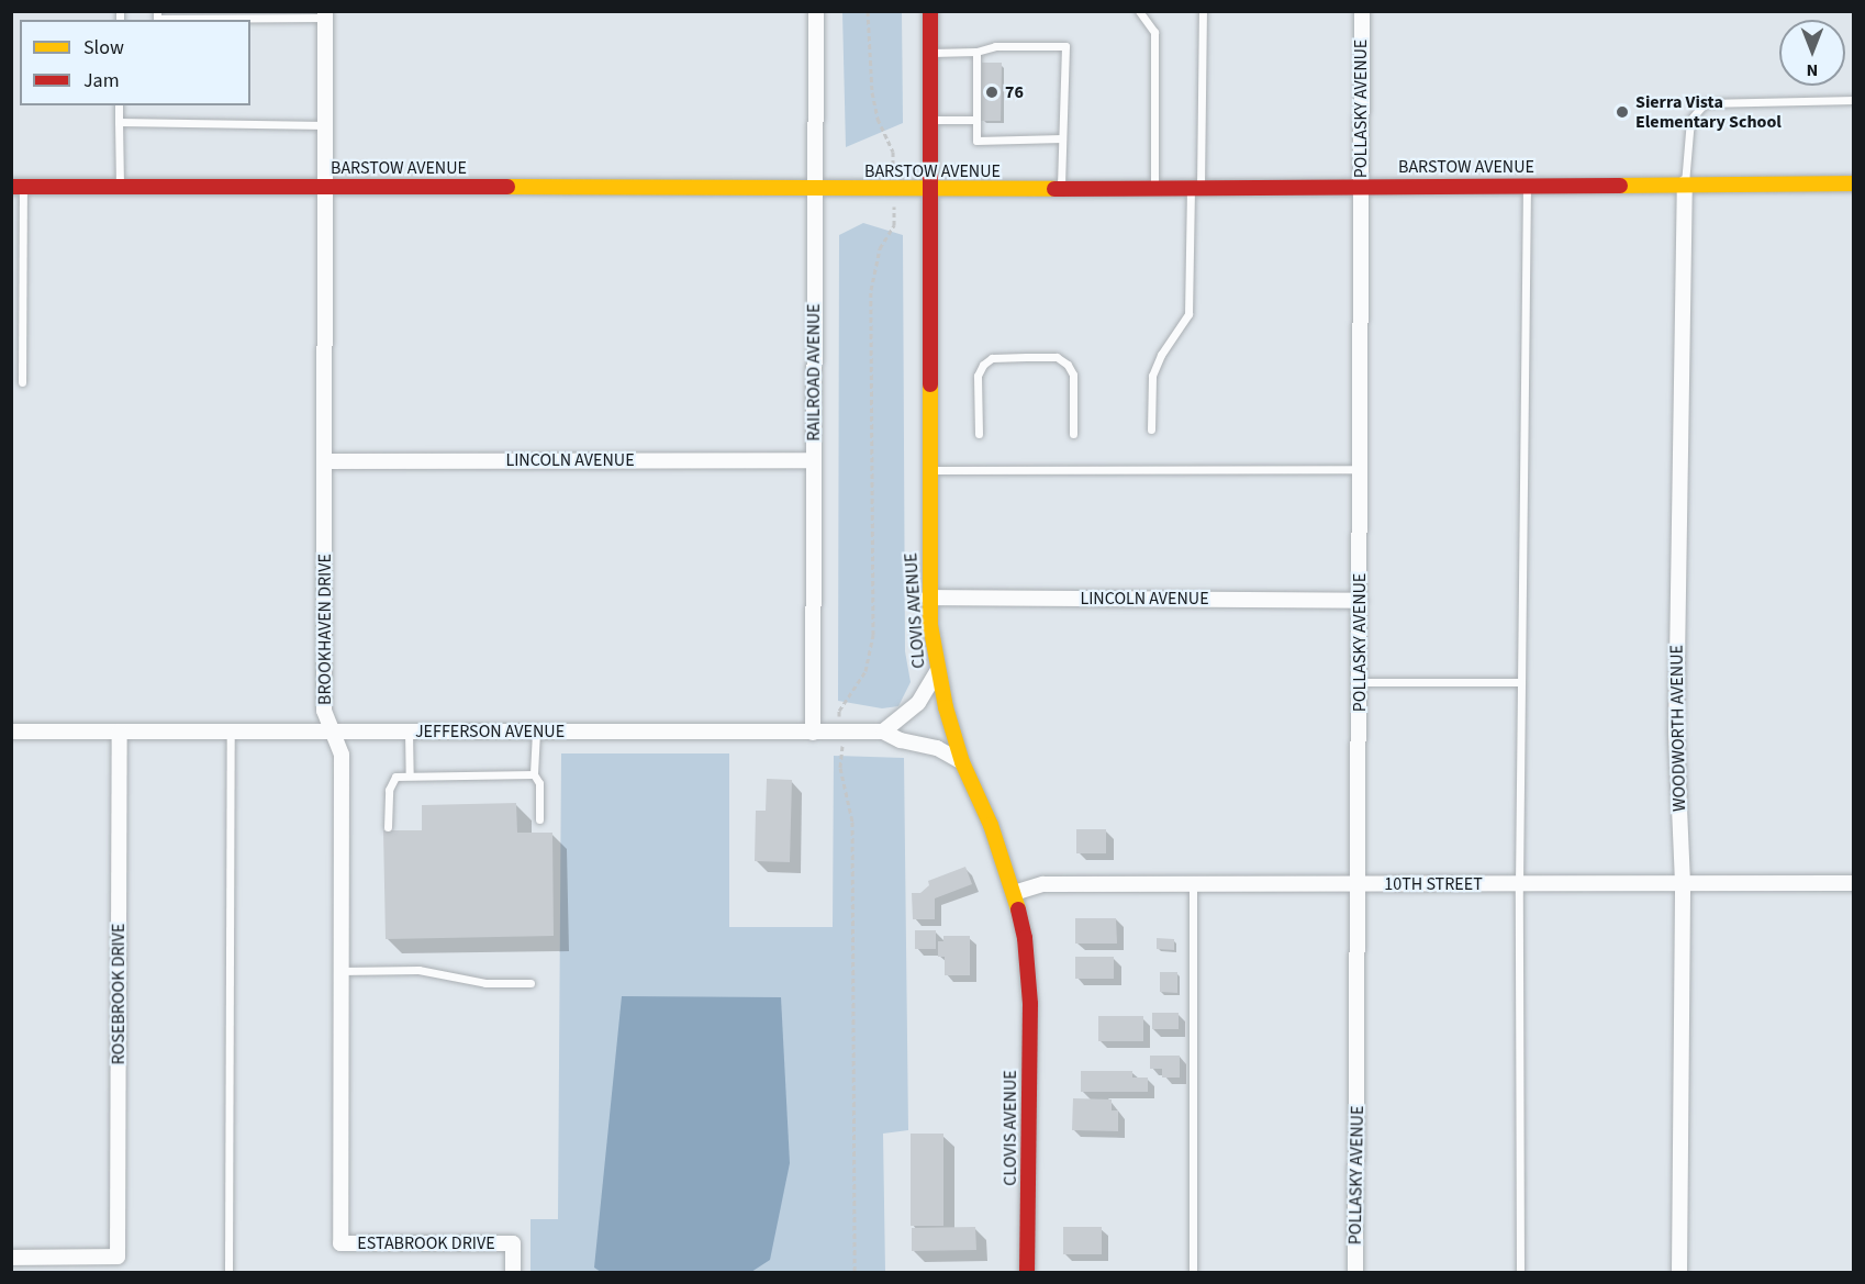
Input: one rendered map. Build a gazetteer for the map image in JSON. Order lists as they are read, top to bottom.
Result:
{
  "streets": {
    "main road": ["BARSTOW AVENUE", "CLOVIS AVENUE"],
    "street": [
      "POLLASKY AVENUE",
      "RAILROAD AVENUE",
      "LINCOLN AVENUE",
      "BROOKHAVEN DRIVE",
      "WOODWORTH AVENUE",
      "JEFFERSON AVENUE",
      "10TH STREET",
      "ROSEBROOK DRIVE",
      "ESTABROOK DRIVE"
    ]
  },
  "crossings": [
    ["POLLASKY AVENUE", "BARSTOW AVENUE"],
    ["POLLASKY AVENUE", "LINCOLN AVENUE"],
    ["POLLASKY AVENUE", "10TH STREET"],
    ["BARSTOW AVENUE", "RAILROAD AVENUE"],
    ["BARSTOW AVENUE", "CLOVIS AVENUE"],
    ["BARSTOW AVENUE", "BROOKHAVEN DRIVE"],
    ["BARSTOW AVENUE", "WOODWORTH AVENUE"],
    ["RAILROAD AVENUE", "LINCOLN AVENUE"],
    ["RAILROAD AVENUE", "JEFFERSON AVENUE"],
    ["LINCOLN AVENUE", "CLOVIS AVENUE"],
    ["LINCOLN AVENUE", "BROOKHAVEN DRIVE"],
    ["CLOVIS AVENUE", "JEFFERSON AVENUE"],
    ["CLOVIS AVENUE", "10TH STREET"],
    ["BROOKHAVEN DRIVE", "JEFFERSON AVENUE"],
    ["BROOKHAVEN DRIVE", "ESTABROOK DRIVE"],
    ["WOODWORTH AVENUE", "10TH STREET"],
    ["JEFFERSON AVENUE", "ROSEBROOK DRIVE"]
  ],
  "places": ["76", "Sierra Vista Elementary School"],
  "legend": ["Slow", "Jam"],
  "north": "bottom"
}
